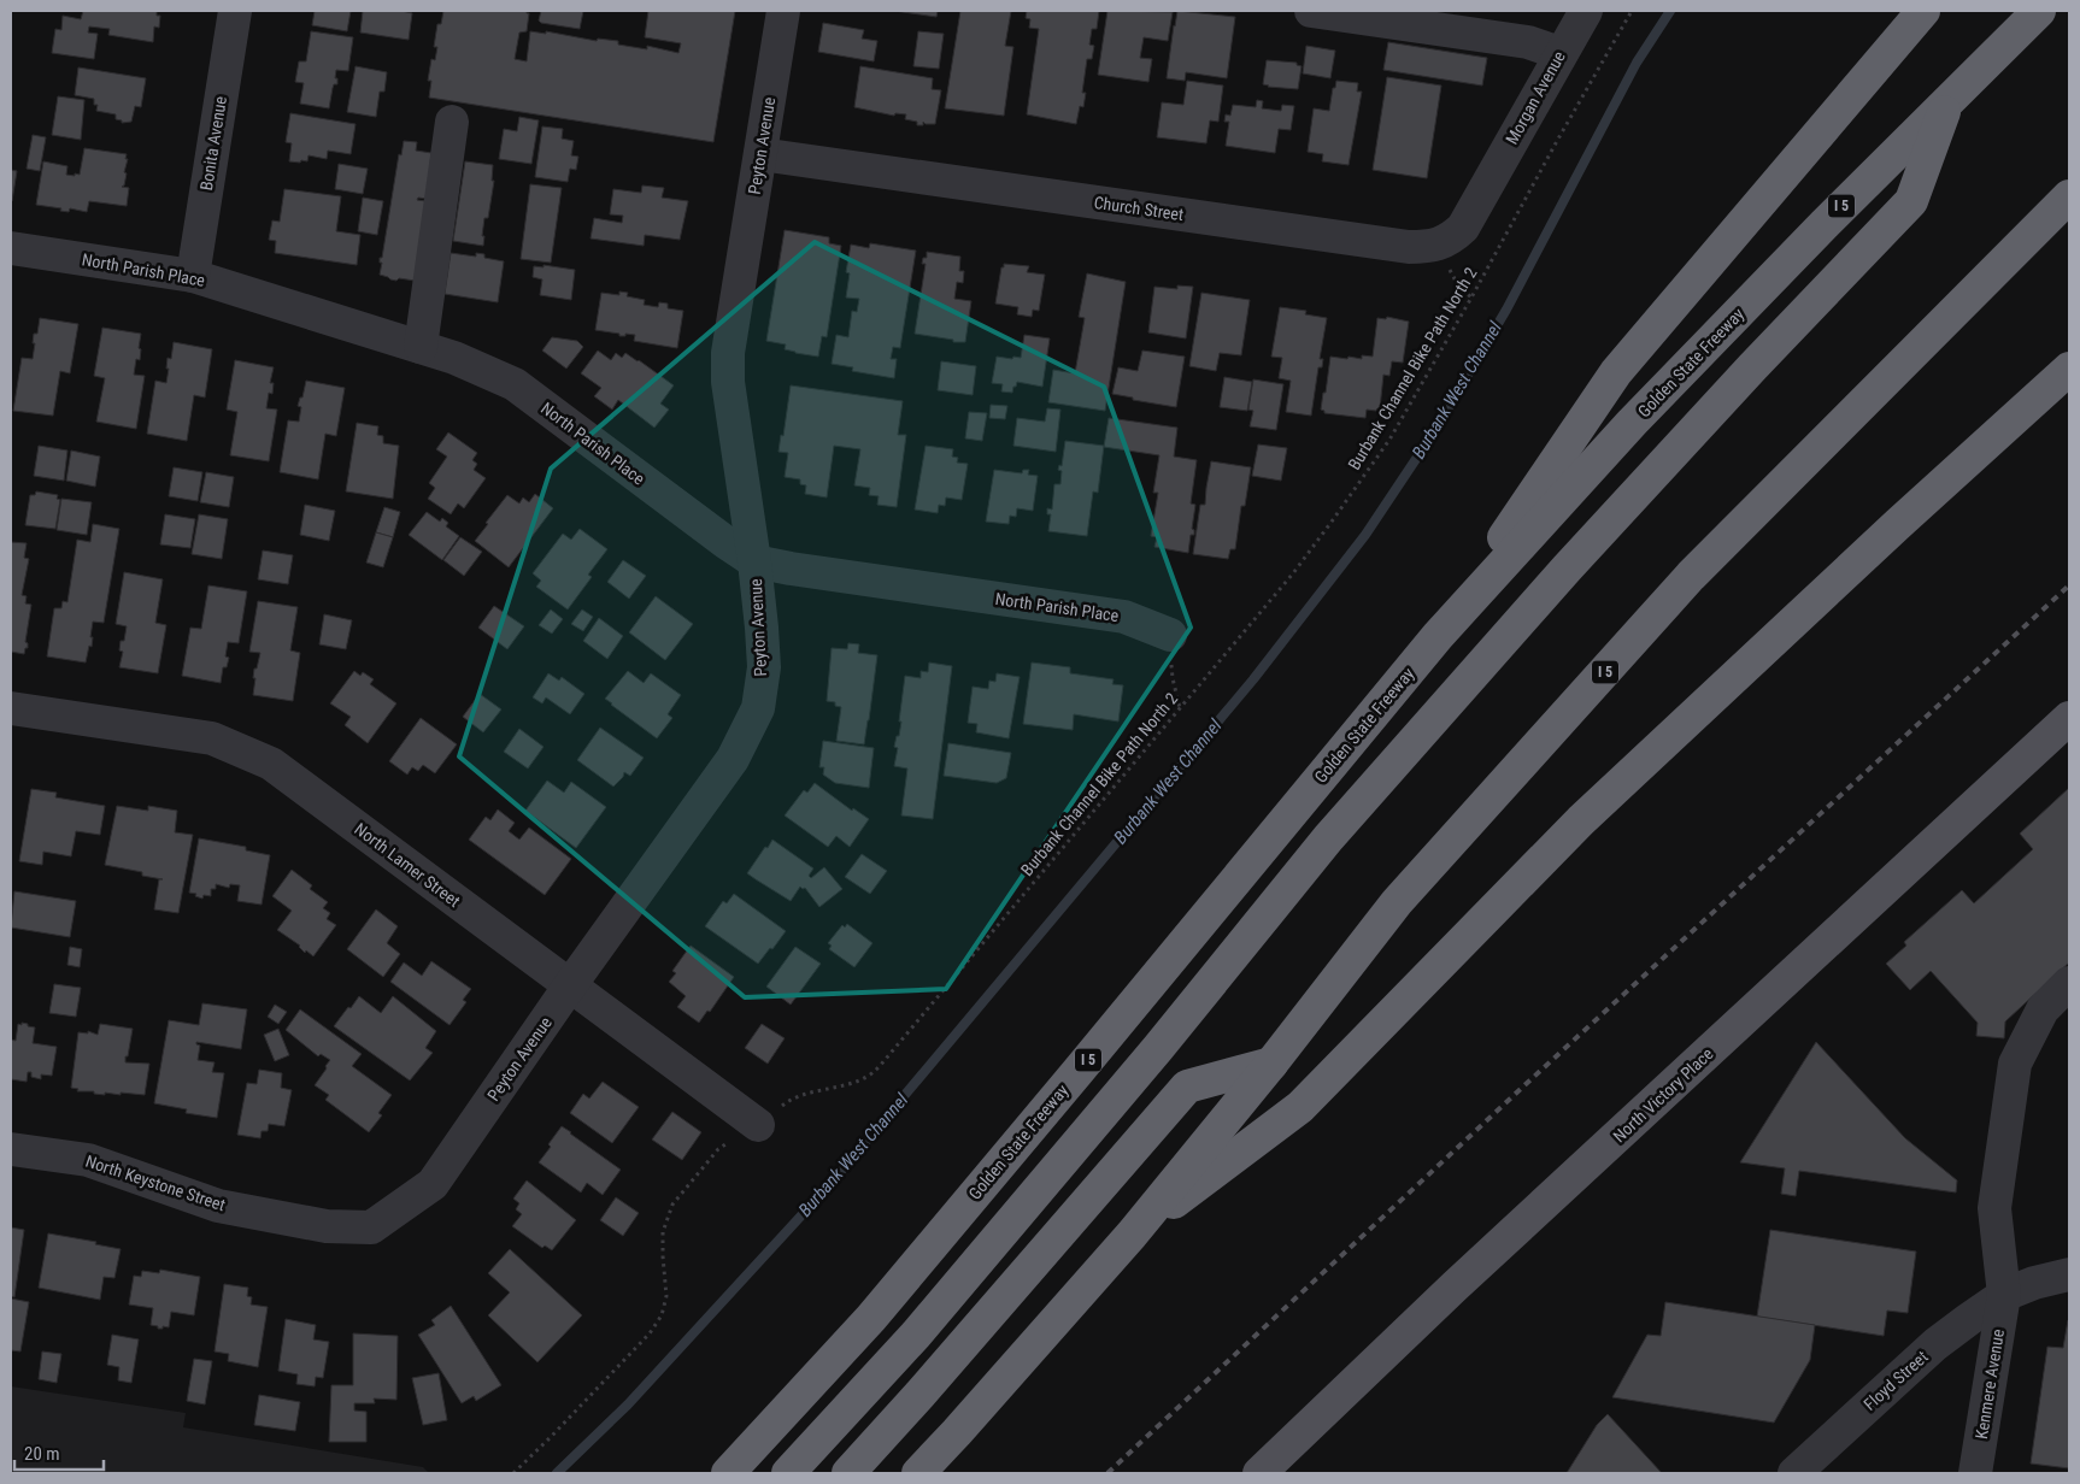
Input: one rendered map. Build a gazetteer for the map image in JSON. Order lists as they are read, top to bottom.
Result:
{
  "streets": {
    "highway": ["I 5", "Golden State Freeway"],
    "main road": ["North Victory Place"],
    "street": [
      "Morgan Avenue",
      "Bonita Avenue",
      "Peyton Avenue",
      "Church Street",
      "North Parish Place",
      "North Lamer Street",
      "North Keystone Street",
      "Floyd Street",
      "Kenmere Avenue"
    ],
    "path": ["Burbank Channel Bike Path North 2"]
  },
  "crossings": [
    ["Morgan Avenue", "Church Street"],
    ["Bonita Avenue", "North Parish Place"],
    ["Peyton Avenue", "Church Street"],
    ["Peyton Avenue", "North Parish Place"],
    ["Peyton Avenue", "North Lamer Street"],
    ["Peyton Avenue", "North Keystone Street"],
    ["Burbank Channel Bike Path North 2", "North Lamer Street"],
    ["Floyd Street", "Kenmere Avenue"]
  ],
  "water": ["Burbank West Channel"],
  "scale_bar": "20 m"
}
